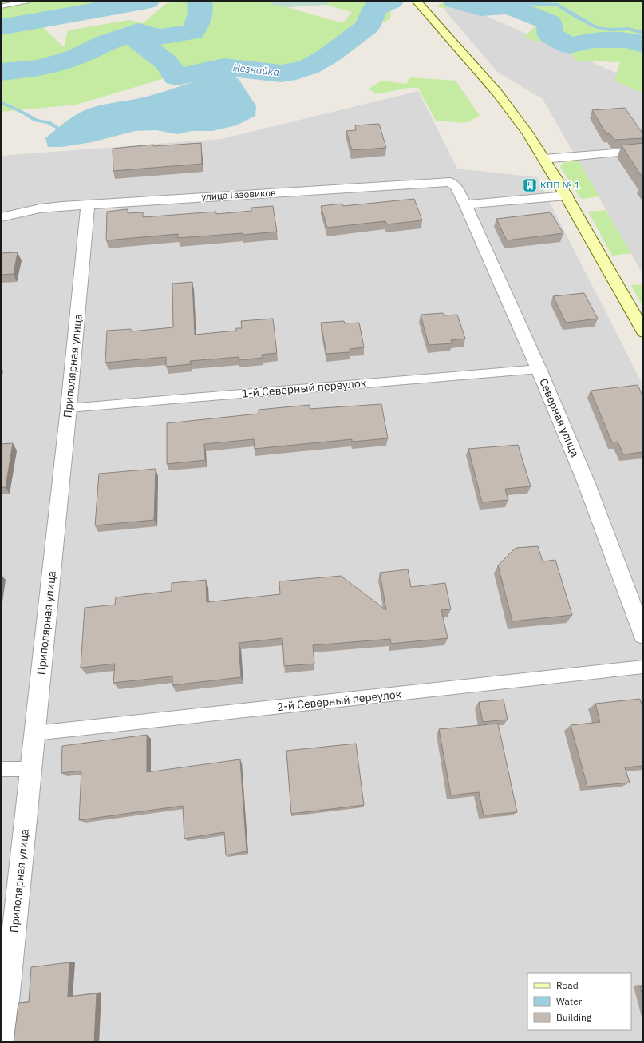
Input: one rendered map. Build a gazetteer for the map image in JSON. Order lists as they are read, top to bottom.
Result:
{
  "streets": {
    "street": ["улица Газовиков", "Приполярная улица", "Северная улица"],
    "lane": ["1-й Северный переулок", "2-й Северный переулок"]
  },
  "crossings": [
    ["улица Газовиков", "Приполярная улица"],
    ["улица Газовиков", "Северная улица"],
    ["Приполярная улица", "1-й Северный переулок"],
    ["Приполярная улица", "2-й Северный переулок"],
    ["1-й Северный переулок", "Северная улица"]
  ],
  "water": ["Незнайка"],
  "places": {
    "building": ["КПП № 1"]
  },
  "legend": ["Road", "Water", "Building"]
}
